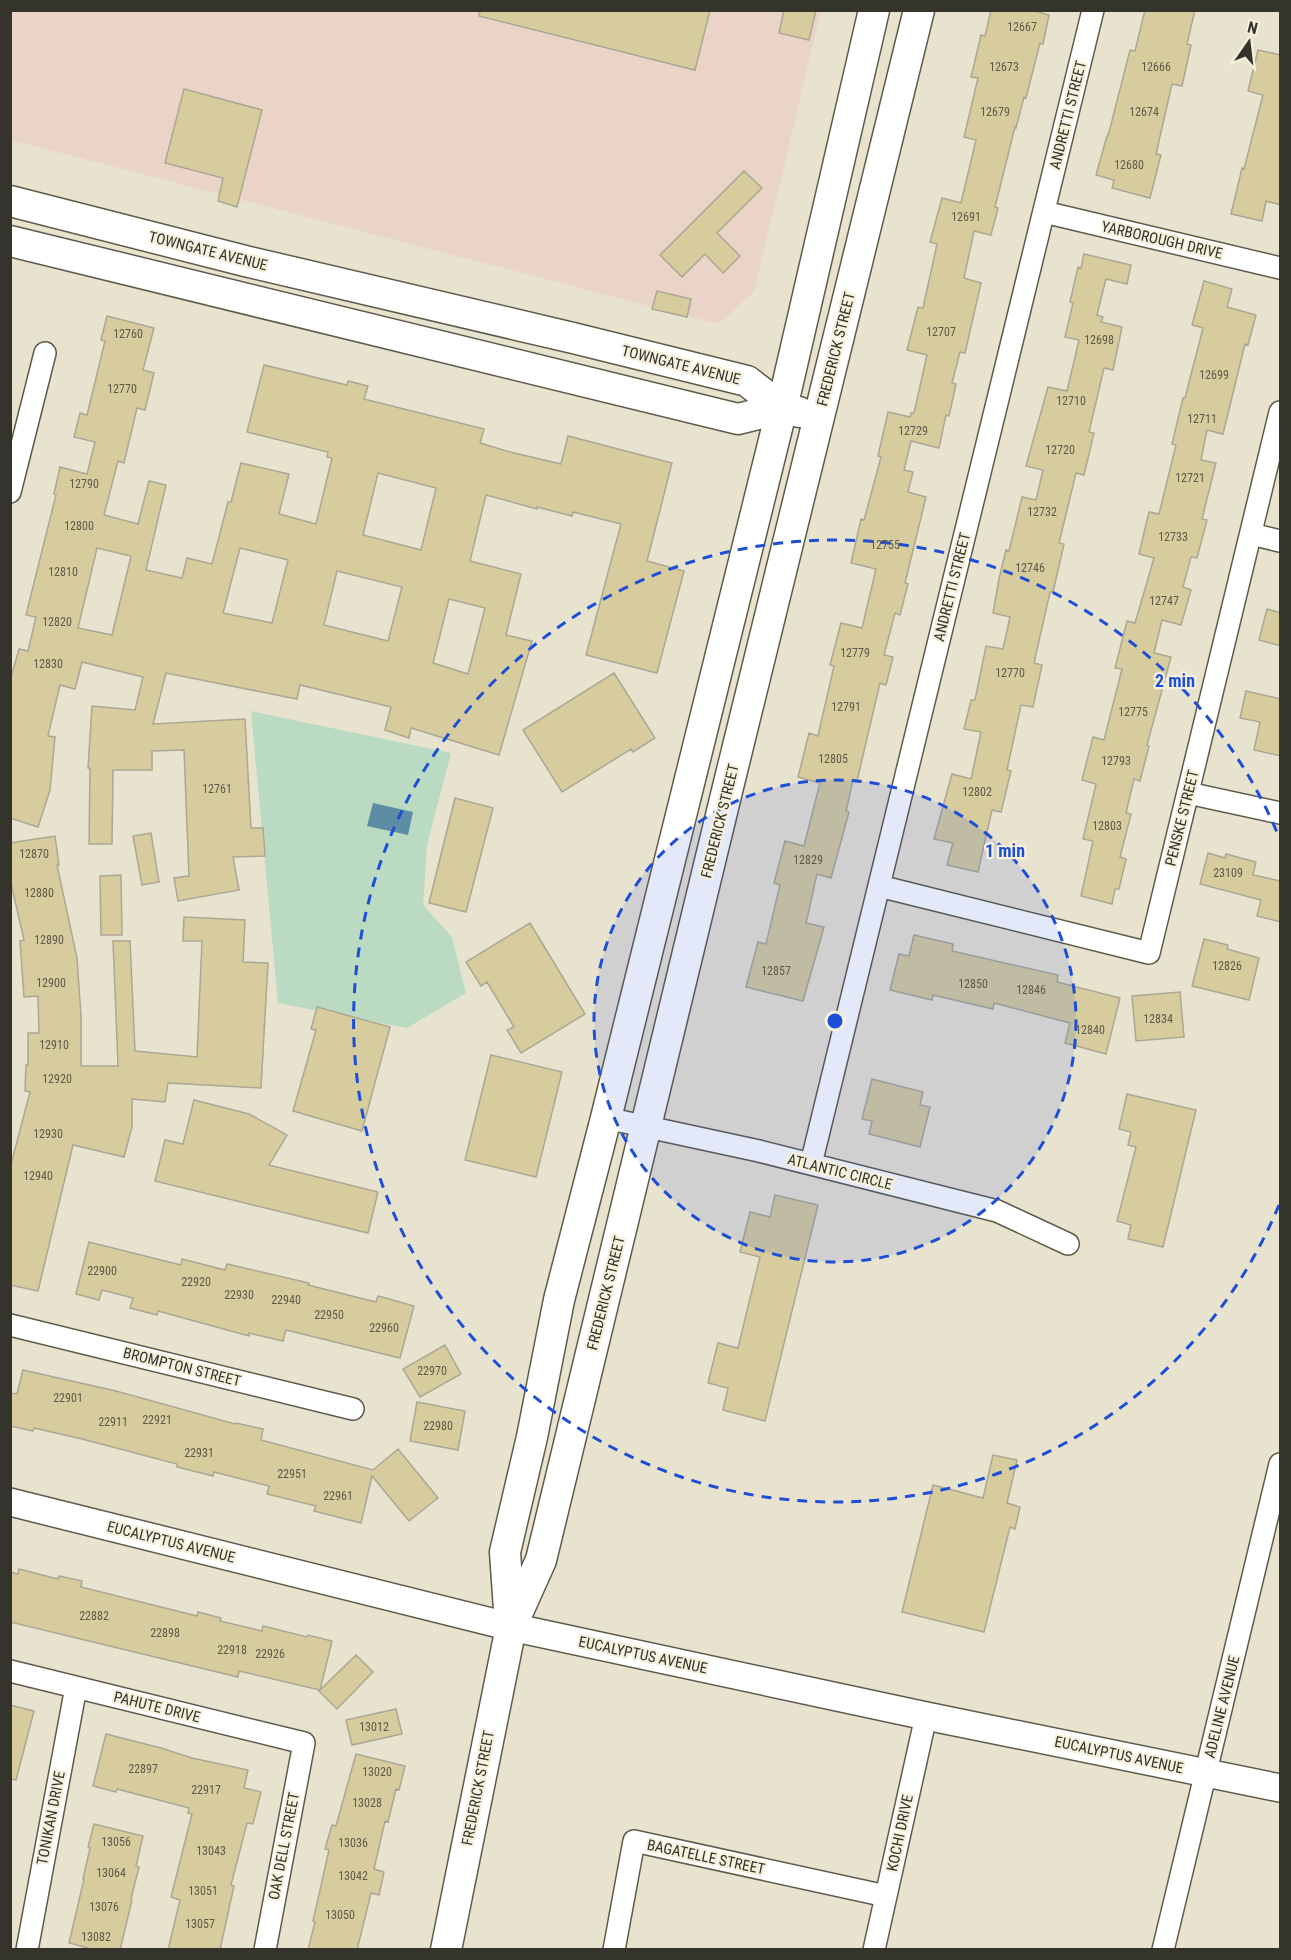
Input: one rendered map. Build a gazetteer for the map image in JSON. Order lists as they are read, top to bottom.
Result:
{
  "streets": {
    "main road": ["TOWNGATE AVENUE", "FREDERICK STREET"],
    "street": [
      "ANDRETTI STREET",
      "YARBOROUGH DRIVE",
      "PENSKE STREET",
      "ATLANTIC CIRCLE",
      "BROMPTON STREET",
      "EUCALYPTUS AVENUE",
      "PAHUTE DRIVE",
      "ADELINE AVENUE",
      "TONIKAN DRIVE",
      "KOCHI DRIVE",
      "OAK DELL STREET",
      "BAGATELLE STREET"
    ]
  },
  "crossings": [
    ["ANDRETTI STREET", "YARBOROUGH DRIVE"],
    ["ANDRETTI STREET", "PENSKE STREET"],
    ["ANDRETTI STREET", "ATLANTIC CIRCLE"],
    ["TOWNGATE AVENUE", "FREDERICK STREET"],
    ["FREDERICK STREET", "ATLANTIC CIRCLE"],
    ["FREDERICK STREET", "EUCALYPTUS AVENUE"],
    ["EUCALYPTUS AVENUE", "ADELINE AVENUE"],
    ["EUCALYPTUS AVENUE", "KOCHI DRIVE"],
    ["PAHUTE DRIVE", "TONIKAN DRIVE"],
    ["PAHUTE DRIVE", "OAK DELL STREET"],
    ["KOCHI DRIVE", "BAGATELLE STREET"]
  ],
  "house_numbers": [
    "12667",
    "12673",
    "12666",
    "12679",
    "12674",
    "12680",
    "12691",
    "12707",
    "12760",
    "12698",
    "12699",
    "12770",
    "12710",
    "12711",
    "12729",
    "12720",
    "12721",
    "12790",
    "12732",
    "12800",
    "12733",
    "12755",
    "12746",
    "12810",
    "12747",
    "12820",
    "12779",
    "12830",
    "12770",
    "12791",
    "12775",
    "12805",
    "12793",
    "12761",
    "12802",
    "12803",
    "12870",
    "12829",
    "23109",
    "12880",
    "12890",
    "12826",
    "12857",
    "12900",
    "12850",
    "12846",
    "12834",
    "12840",
    "12910",
    "12920",
    "12930",
    "12940",
    "22900",
    "22920",
    "22930",
    "22940",
    "22950",
    "22960",
    "22970",
    "22901",
    "22921",
    "22911",
    "22980",
    "22931",
    "22951",
    "22961",
    "22882",
    "22898",
    "22918",
    "22926",
    "13012",
    "22897",
    "13020",
    "22917",
    "13028",
    "13056",
    "13036",
    "13043",
    "13064",
    "13042",
    "13051",
    "13076",
    "13050",
    "13057",
    "13082"
  ],
  "north": "top",
  "rings": ["2 min", "1 min"]
}
